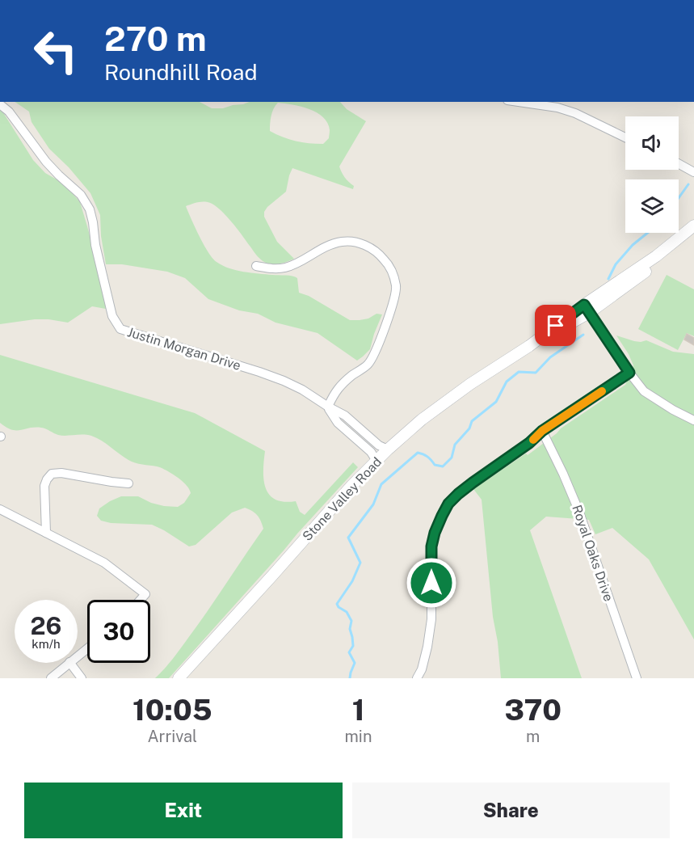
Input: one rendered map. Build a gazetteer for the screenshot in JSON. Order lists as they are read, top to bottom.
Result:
{
  "streets": {
    "street": ["Justin Morgan Drive", "Stone Valley Road", "Royal Oaks Drive"]
  },
  "crossings": [
    ["Justin Morgan Drive", "Stone Valley Road"]
  ],
  "page": {
    "turn": ["270 m", "Roundhill Road"],
    "speed": "26 km/h",
    "limit": "30",
    "eta": [
      "10:05",
      "Arrival",
      "1",
      "min",
      "370",
      "m"
    ],
    "buttons": ["Exit", "Share"]
  }
}
